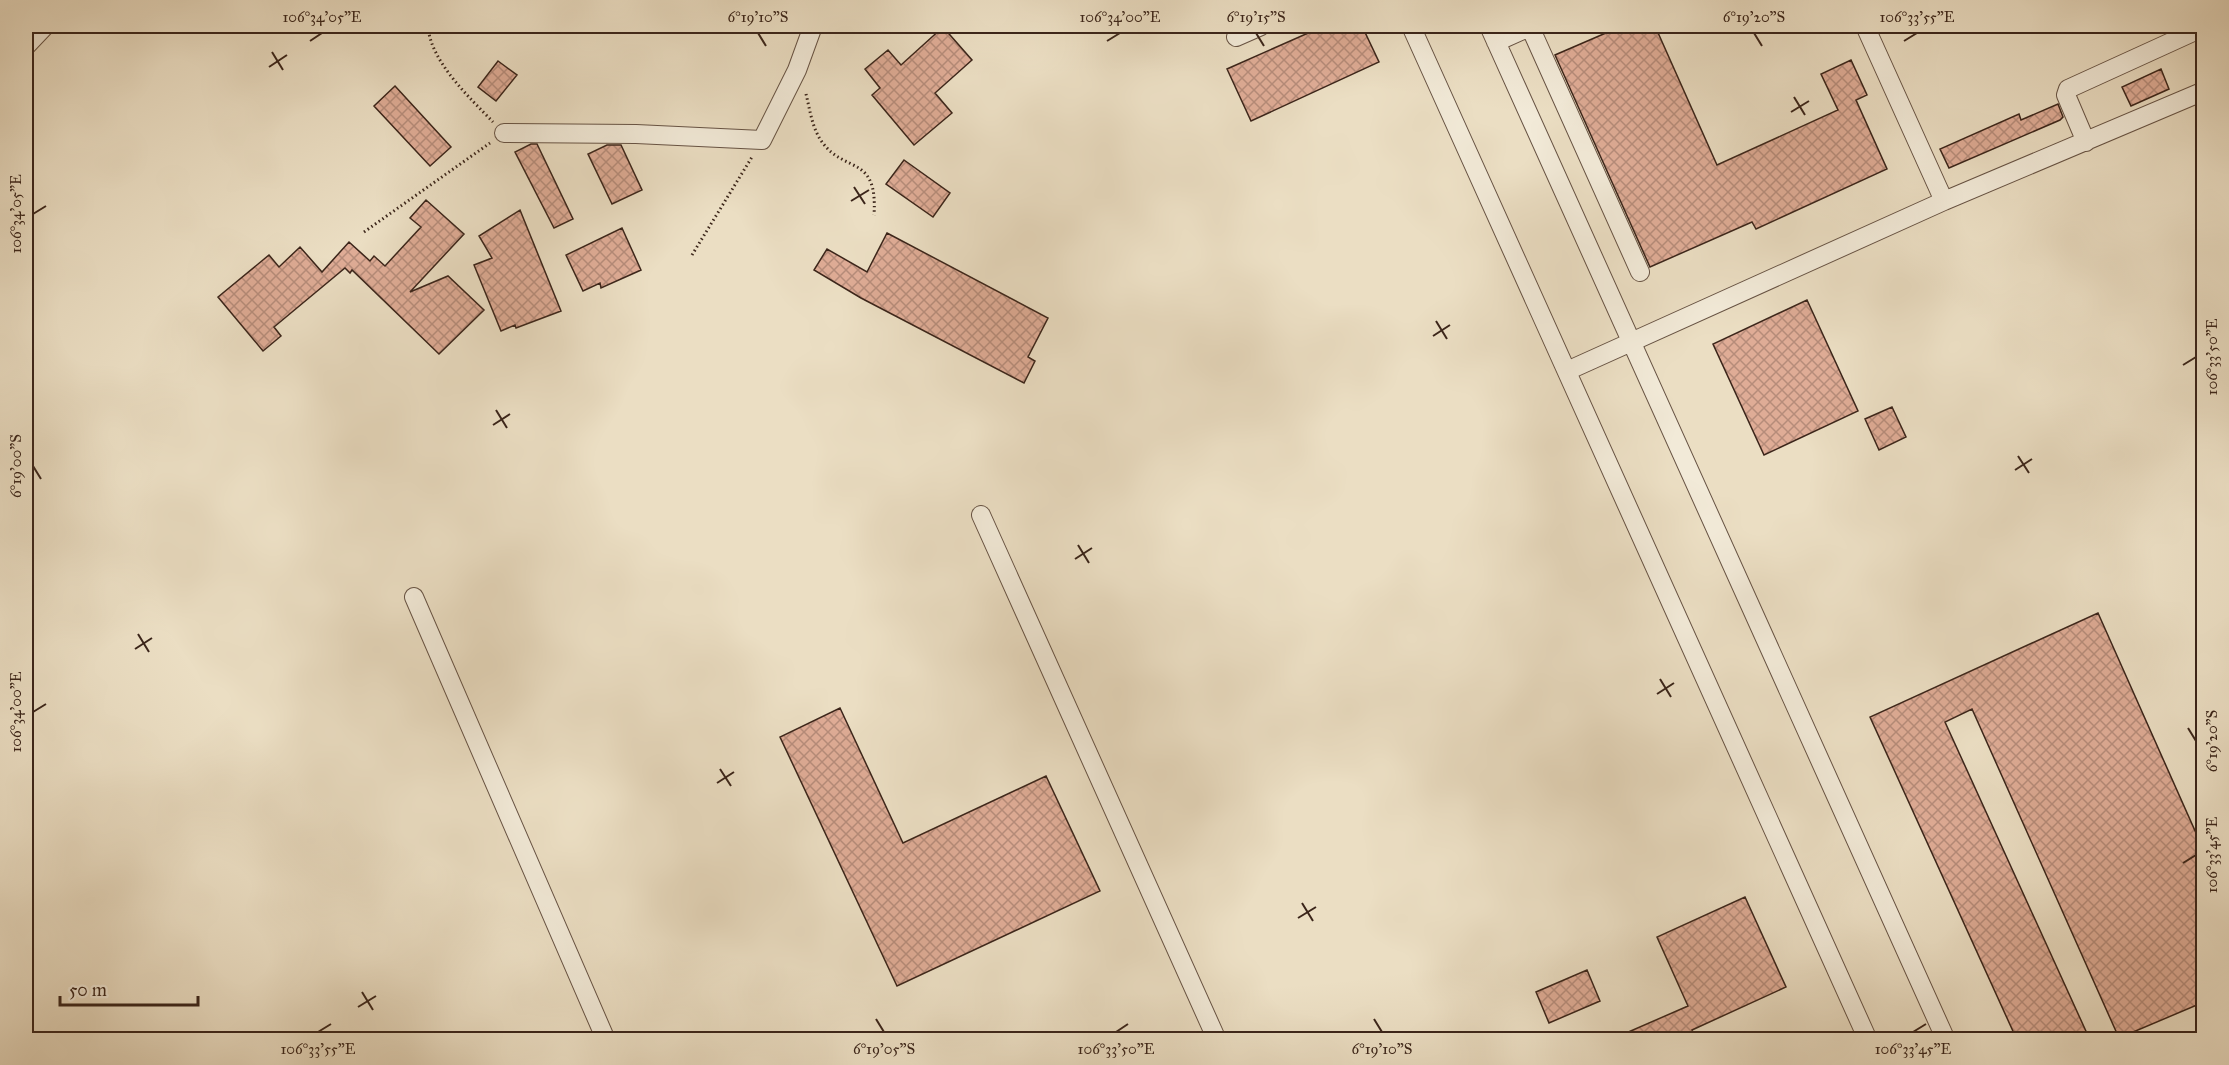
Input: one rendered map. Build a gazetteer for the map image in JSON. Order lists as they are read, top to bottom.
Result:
{
  "scale_bar": "50 m",
  "coordinates": [
    "106°34'05\"E",
    "6°19'10\"S",
    "106°34'00\"E",
    "6°19'15\"S",
    "6°19'20\"S",
    "106°33'55\"E",
    "106°33'50\"E",
    "6°19'00\"S",
    "106°33'45\"E",
    "6°19'05\"S"
  ]
}
